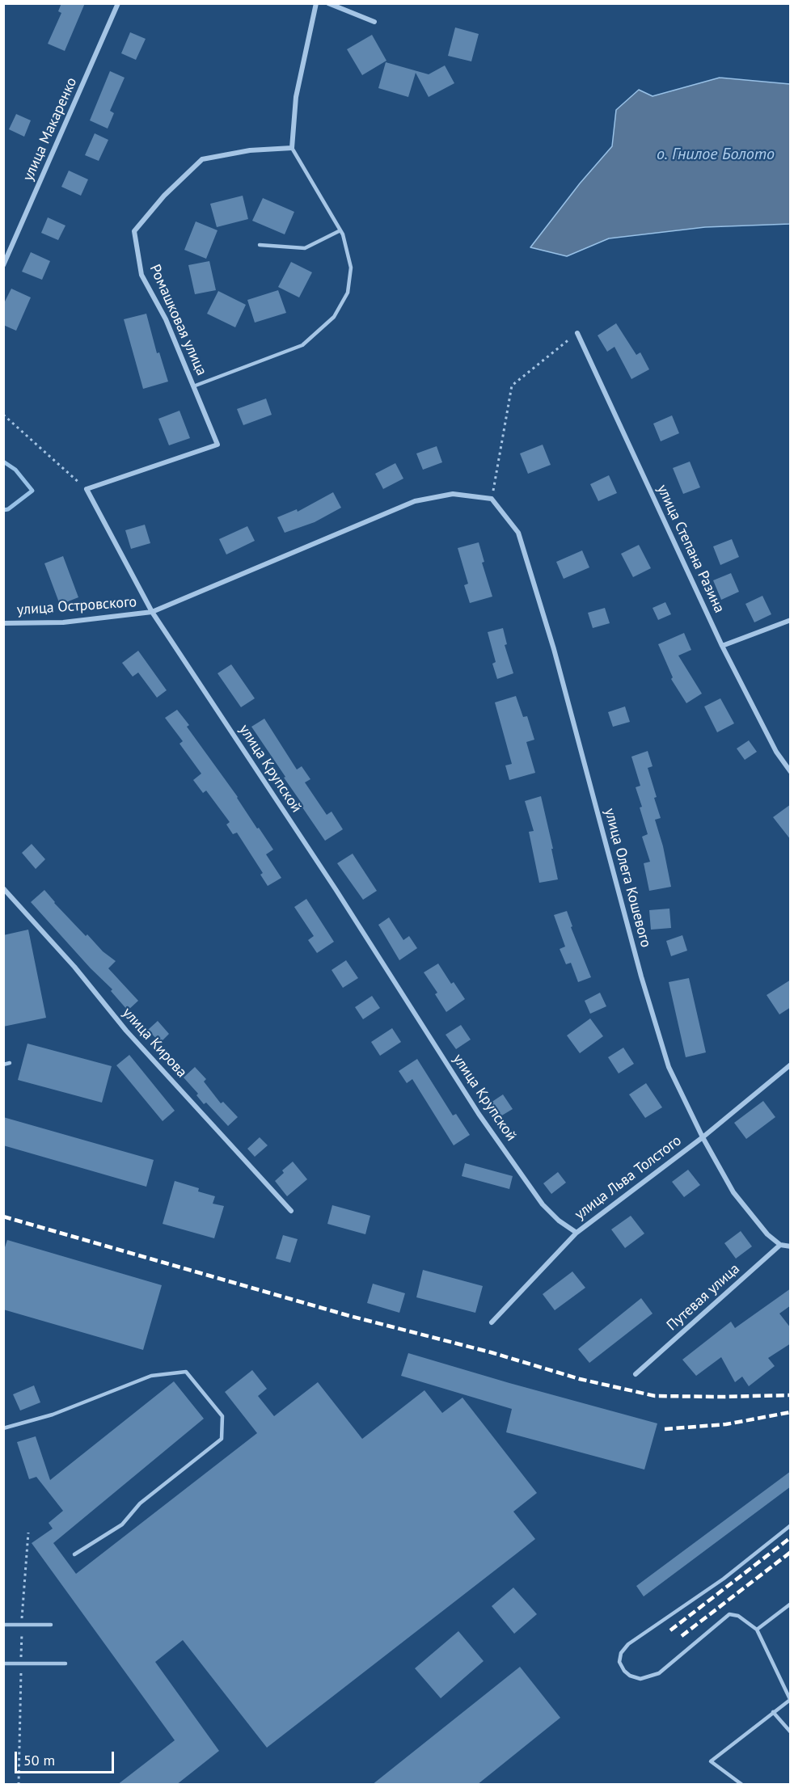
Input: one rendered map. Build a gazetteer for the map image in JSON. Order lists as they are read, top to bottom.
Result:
{
  "streets": {
    "street": [
      "улица Макаренко",
      "Ромашковая улица",
      "улица Степана Разина",
      "улица Островского",
      "улица Крупской",
      "улица Олега Кошевого",
      "улица Кирова",
      "улица Льва Толстого",
      "Путевая улица"
    ]
  },
  "crossings": [
    ["улица Островского", "улица Крупской"],
    ["улица Крупской", "улица Льва Толстого"],
    ["улица Олега Кошевого", "улица Льва Толстого"],
    ["улица Олега Кошевого", "Путевая улица"]
  ],
  "water": ["о. Гнилое Болото"],
  "scale_bar": "50 m"
}
